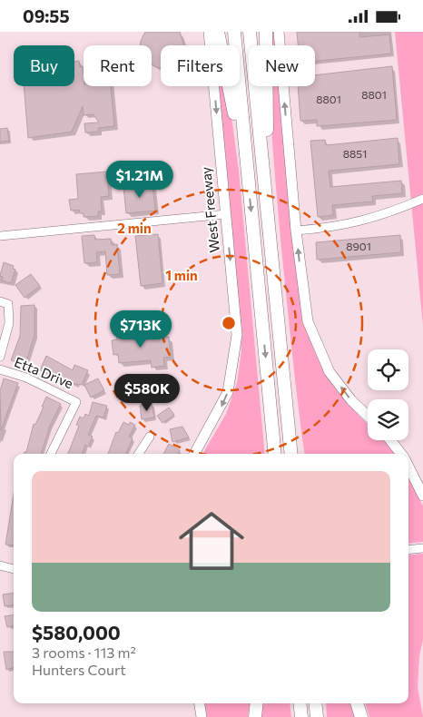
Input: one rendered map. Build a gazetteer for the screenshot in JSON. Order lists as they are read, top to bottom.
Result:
{
  "streets": {
    "main road": ["West Freeway"],
    "street": ["Etta Drive"]
  },
  "house_numbers": [
    "8801",
    "8801",
    "8851",
    "8901"
  ],
  "page": {
    "status": "09:55",
    "chip": [
      "Buy",
      "Rent",
      "Filters",
      "New"
    ],
    "price": ["$1.21M", "$713K", "$580K"],
    "list": [
      {
        "name": "$580,000",
        "note": "3 rooms · 113 m² · Hunters Court"
      }
    ]
  },
  "rings": ["2 min", "1 min"]
}
